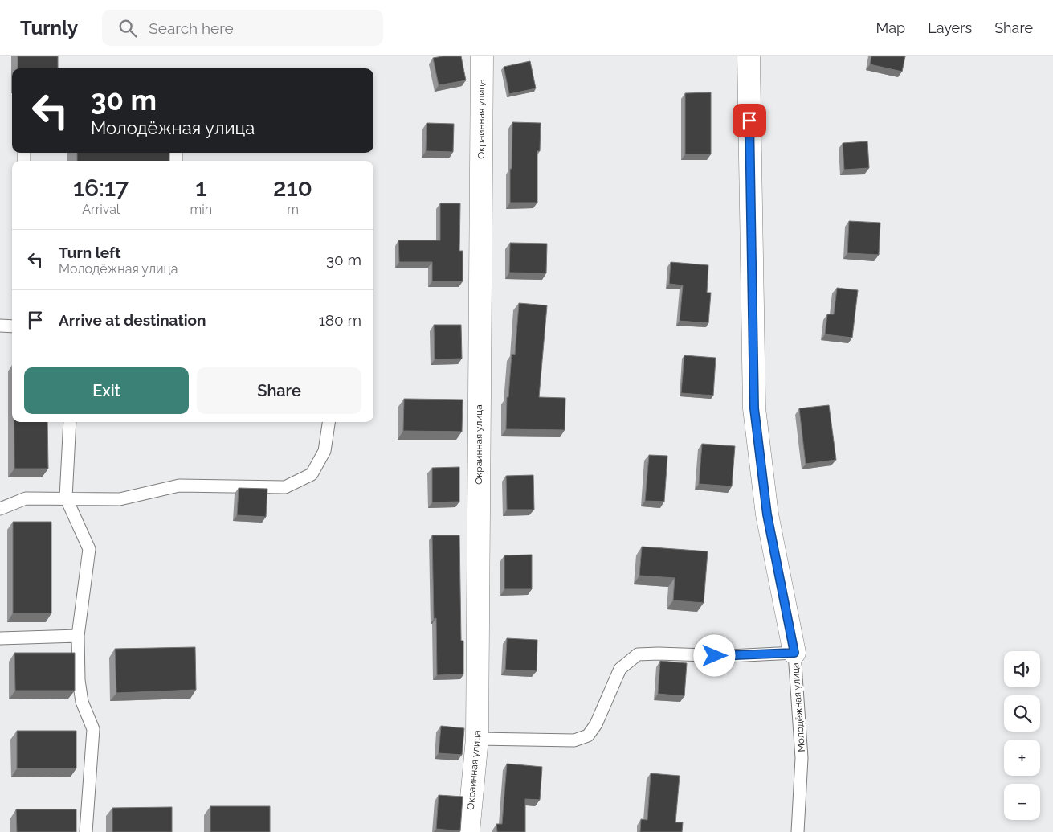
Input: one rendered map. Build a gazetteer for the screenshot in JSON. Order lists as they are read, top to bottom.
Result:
{
  "streets": {
    "street": ["Окраинная улица", "Молодёжная улица"]
  },
  "page": {
    "header": "Turnly",
    "search": "Search here",
    "nav": ["Map", "Layers", "Share"],
    "turn": ["30 m", "Молодёжная улица"],
    "eta": [
      "16:17",
      "Arrival",
      "1",
      "min",
      "210",
      "m"
    ],
    "list": [
      {
        "name": "Turn left",
        "note": "Молодёжная улица",
        "value": "30 m"
      },
      {
        "name": "Arrive at destination",
        "value": "180 m"
      }
    ],
    "buttons": ["Exit", "Share"],
    "map_buttons": ["+", "−"]
  }
}
